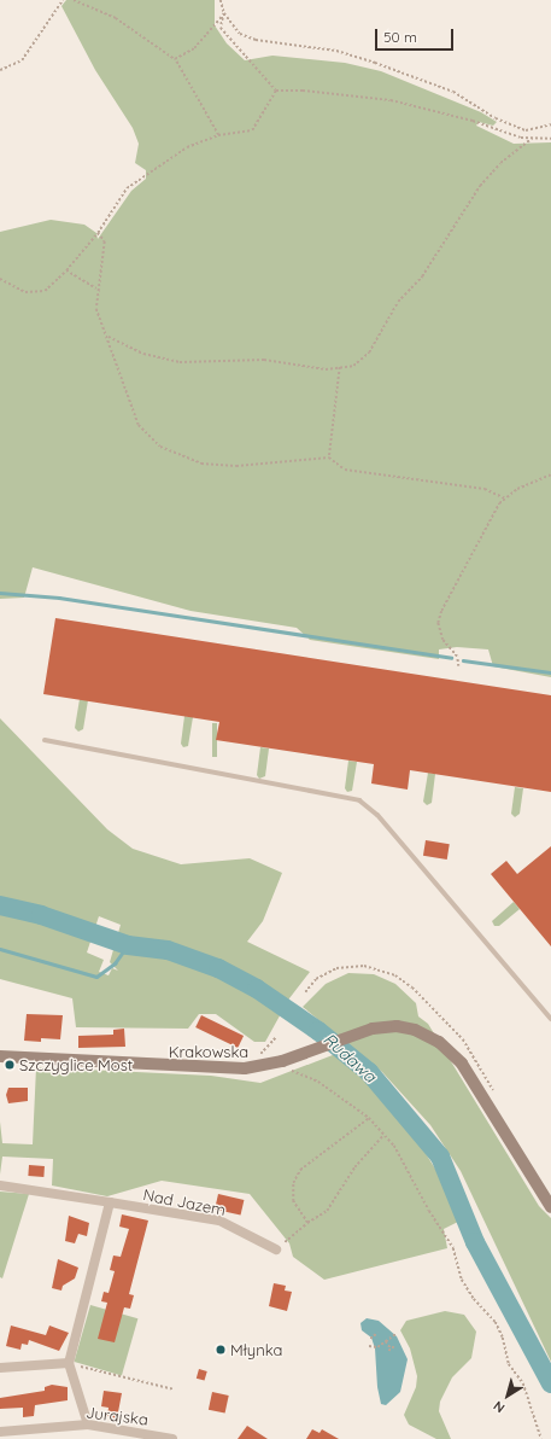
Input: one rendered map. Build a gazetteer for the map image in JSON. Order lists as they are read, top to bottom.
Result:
{
  "streets": {
    "street": ["Krakowska", "Nad Jazem", "Jurajska"]
  },
  "water": ["Rudawa"],
  "places": ["Szczyglice Most", "Młynka"],
  "scale_bar": "50 m",
  "north": "bottom left"
}
